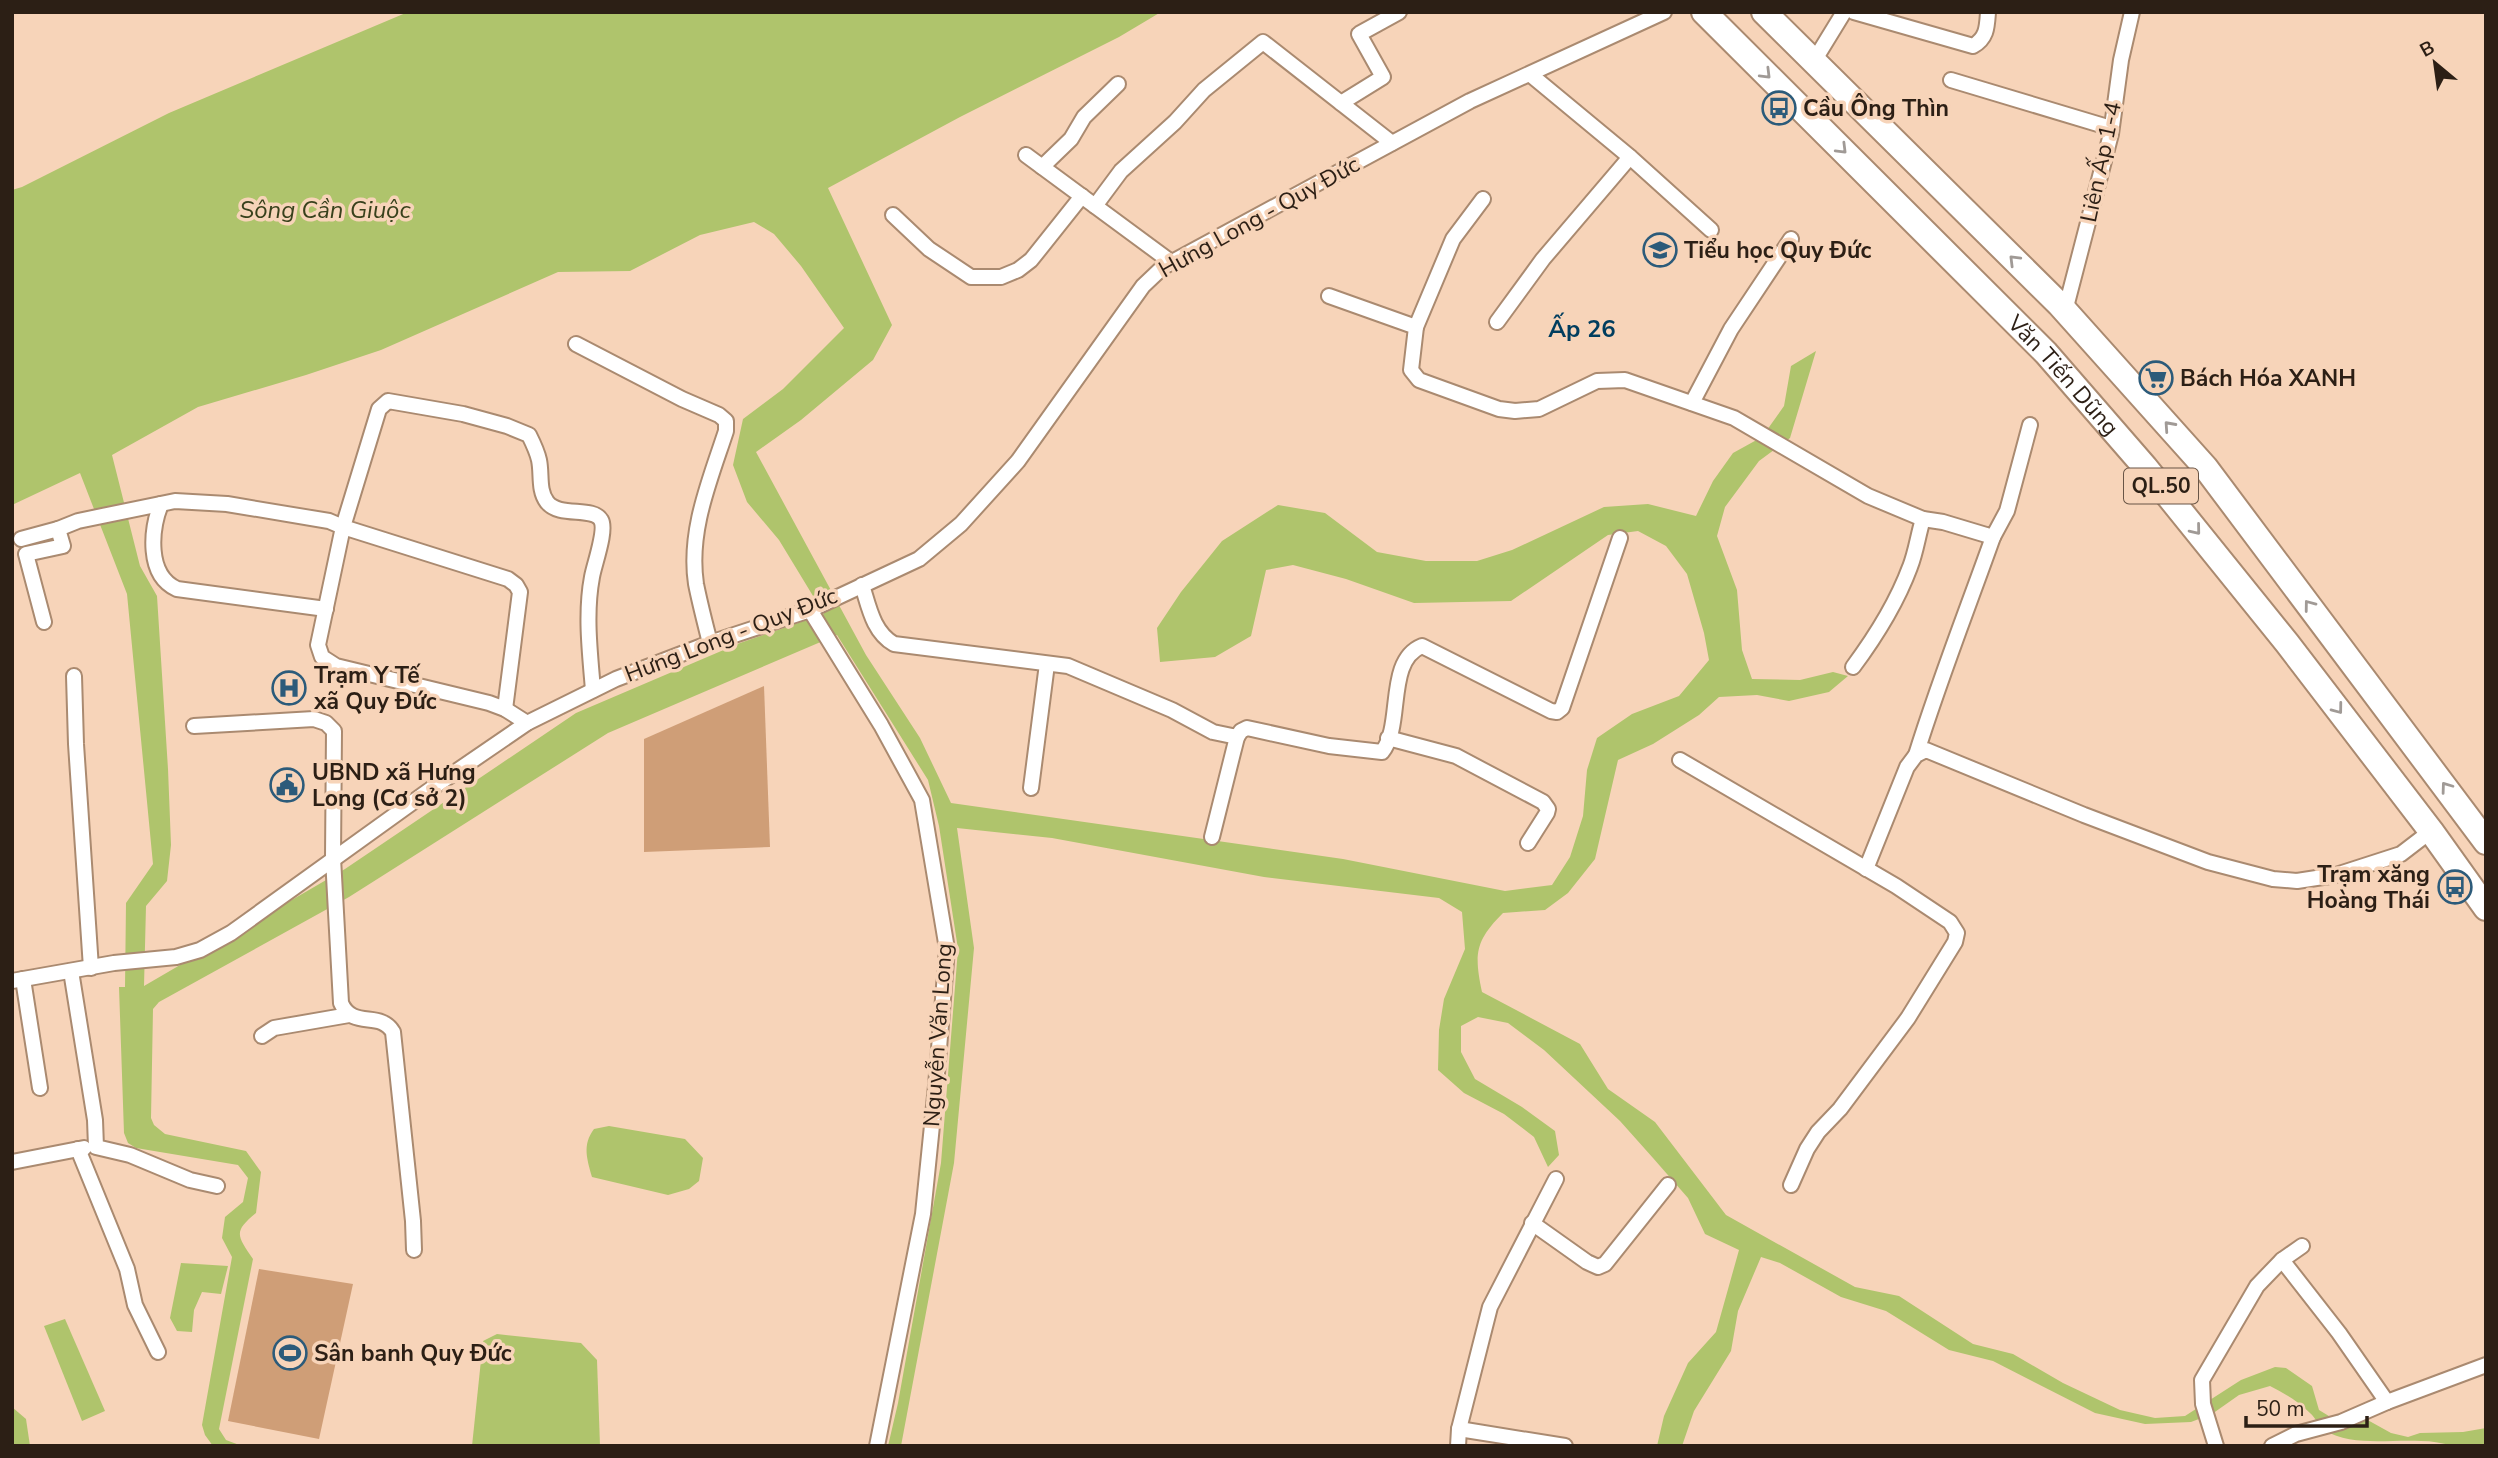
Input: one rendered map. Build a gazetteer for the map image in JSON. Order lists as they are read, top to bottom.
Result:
{
  "streets": {
    "highway": ["Văn Tiến Dũng", "QL.50"],
    "street": ["Liên Ấp 1-4", "Hưng Long - Quy Đức", "Nguyễn Văn Long"]
  },
  "crossings": [
    ["Liên Ấp 1-4", "Văn Tiến Dũng"],
    ["Hưng Long - Quy Đức", "Nguyễn Văn Long"]
  ],
  "districts": ["Ấp 26"],
  "water": ["Sông Cần Giuộc"],
  "places": {
    "bus stop": ["Cầu Ông Thìn", "Trạm xăng Hoàng Thái"],
    "school or university": ["Tiểu học Quy Đức"],
    "supermarket": ["Bách Hóa XANH"],
    "hospital": ["Trạm Y Tế xã Quy Đức"],
    "public building": ["UBND xã Hưng Long (Cơ sở 2)"],
    "sports": ["Sân banh Quy Đức"]
  },
  "scale_bar": "50 m",
  "north": "top left"
}
